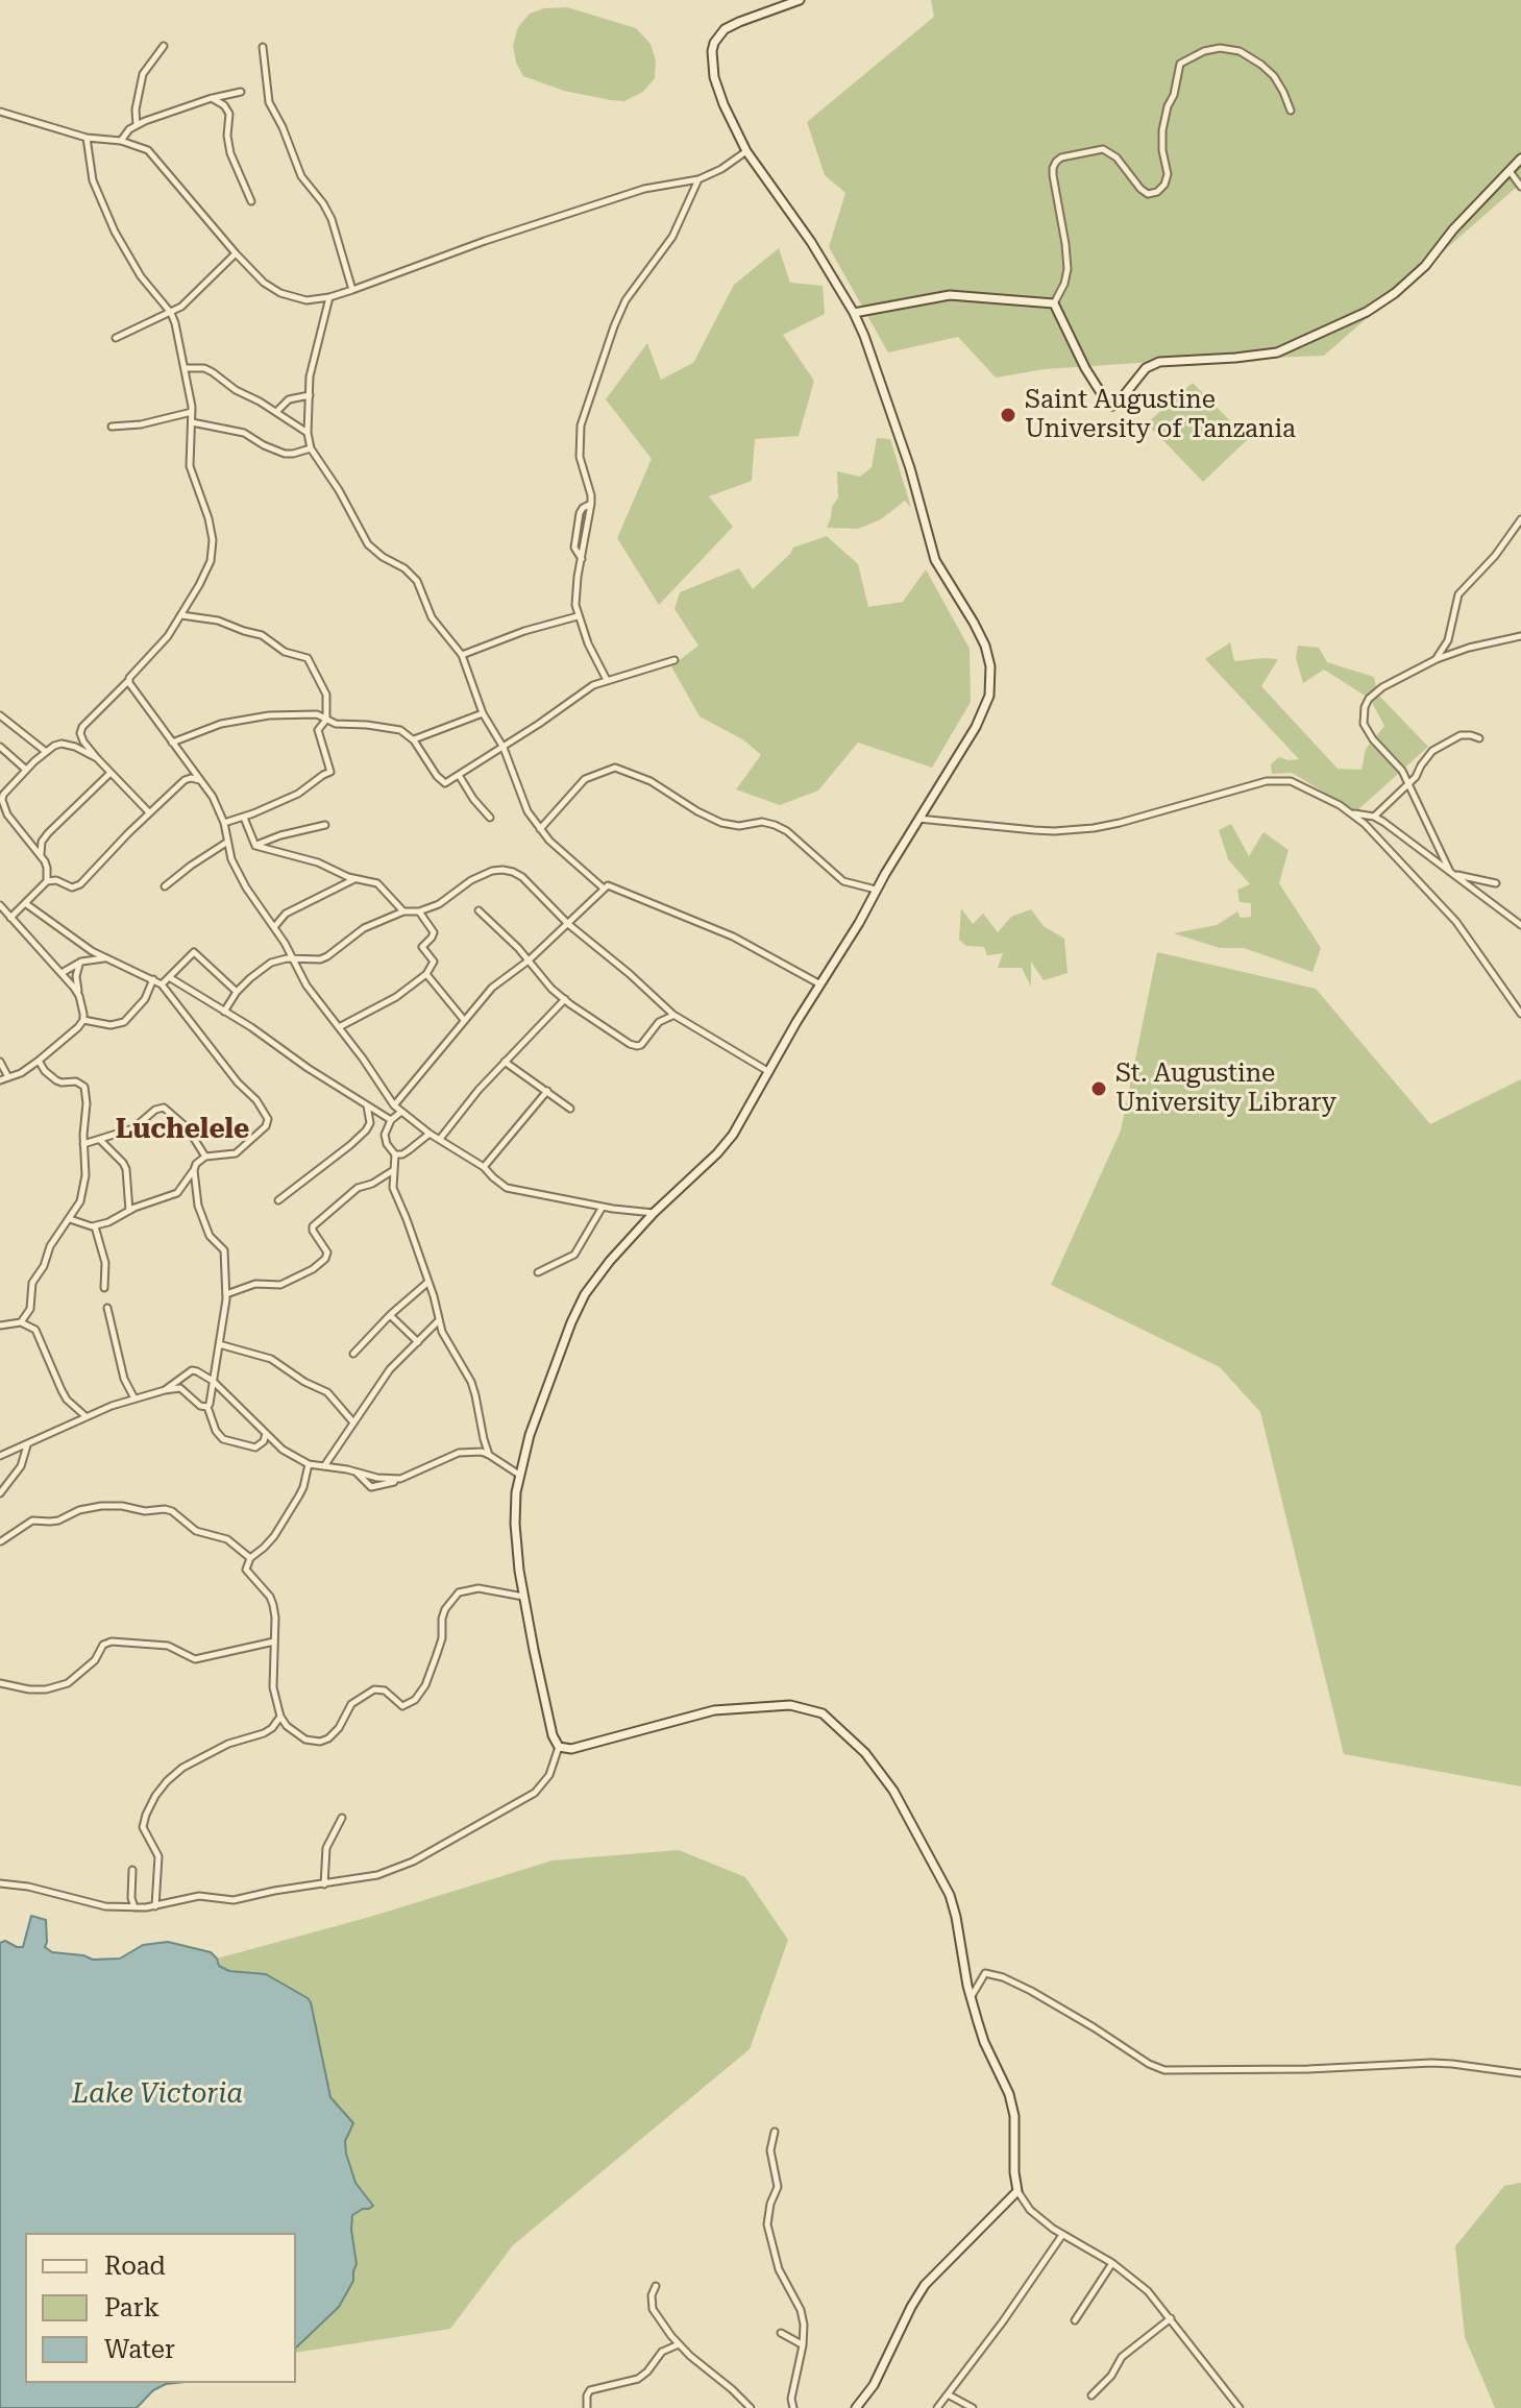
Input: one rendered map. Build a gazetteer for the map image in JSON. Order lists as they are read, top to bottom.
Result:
{
  "districts": ["Luchelele"],
  "water": ["Lake Victoria"],
  "places": ["Saint Augustine University of Tanzania", "St. Augustine University Library"],
  "legend": ["Road", "Park", "Water"]
}
